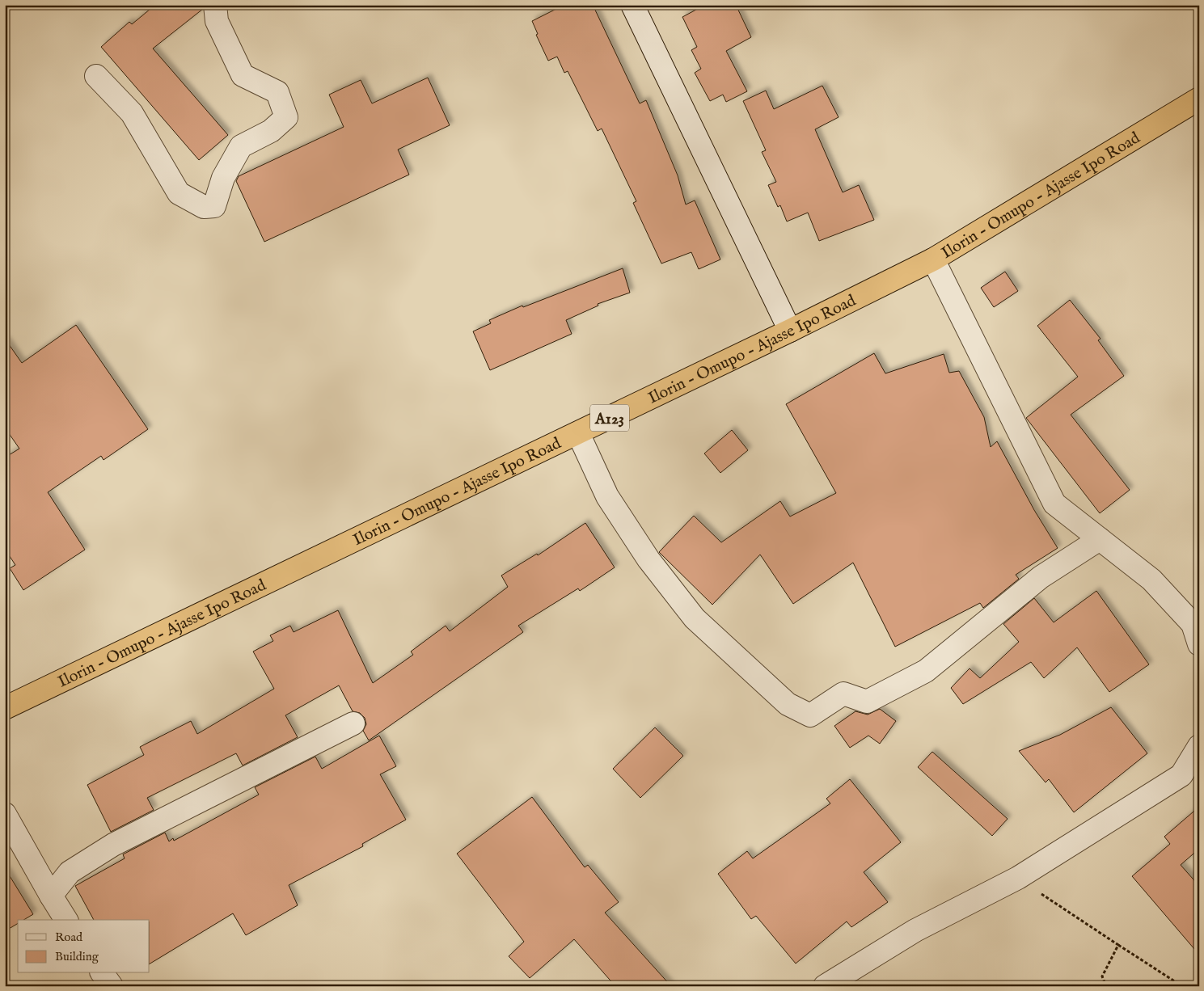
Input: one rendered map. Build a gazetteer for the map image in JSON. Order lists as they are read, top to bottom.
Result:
{
  "streets": {
    "highway": ["Ilorin - Omupo - Ajasse Ipo Road", "A123"]
  },
  "legend": ["Road", "Building"]
}
